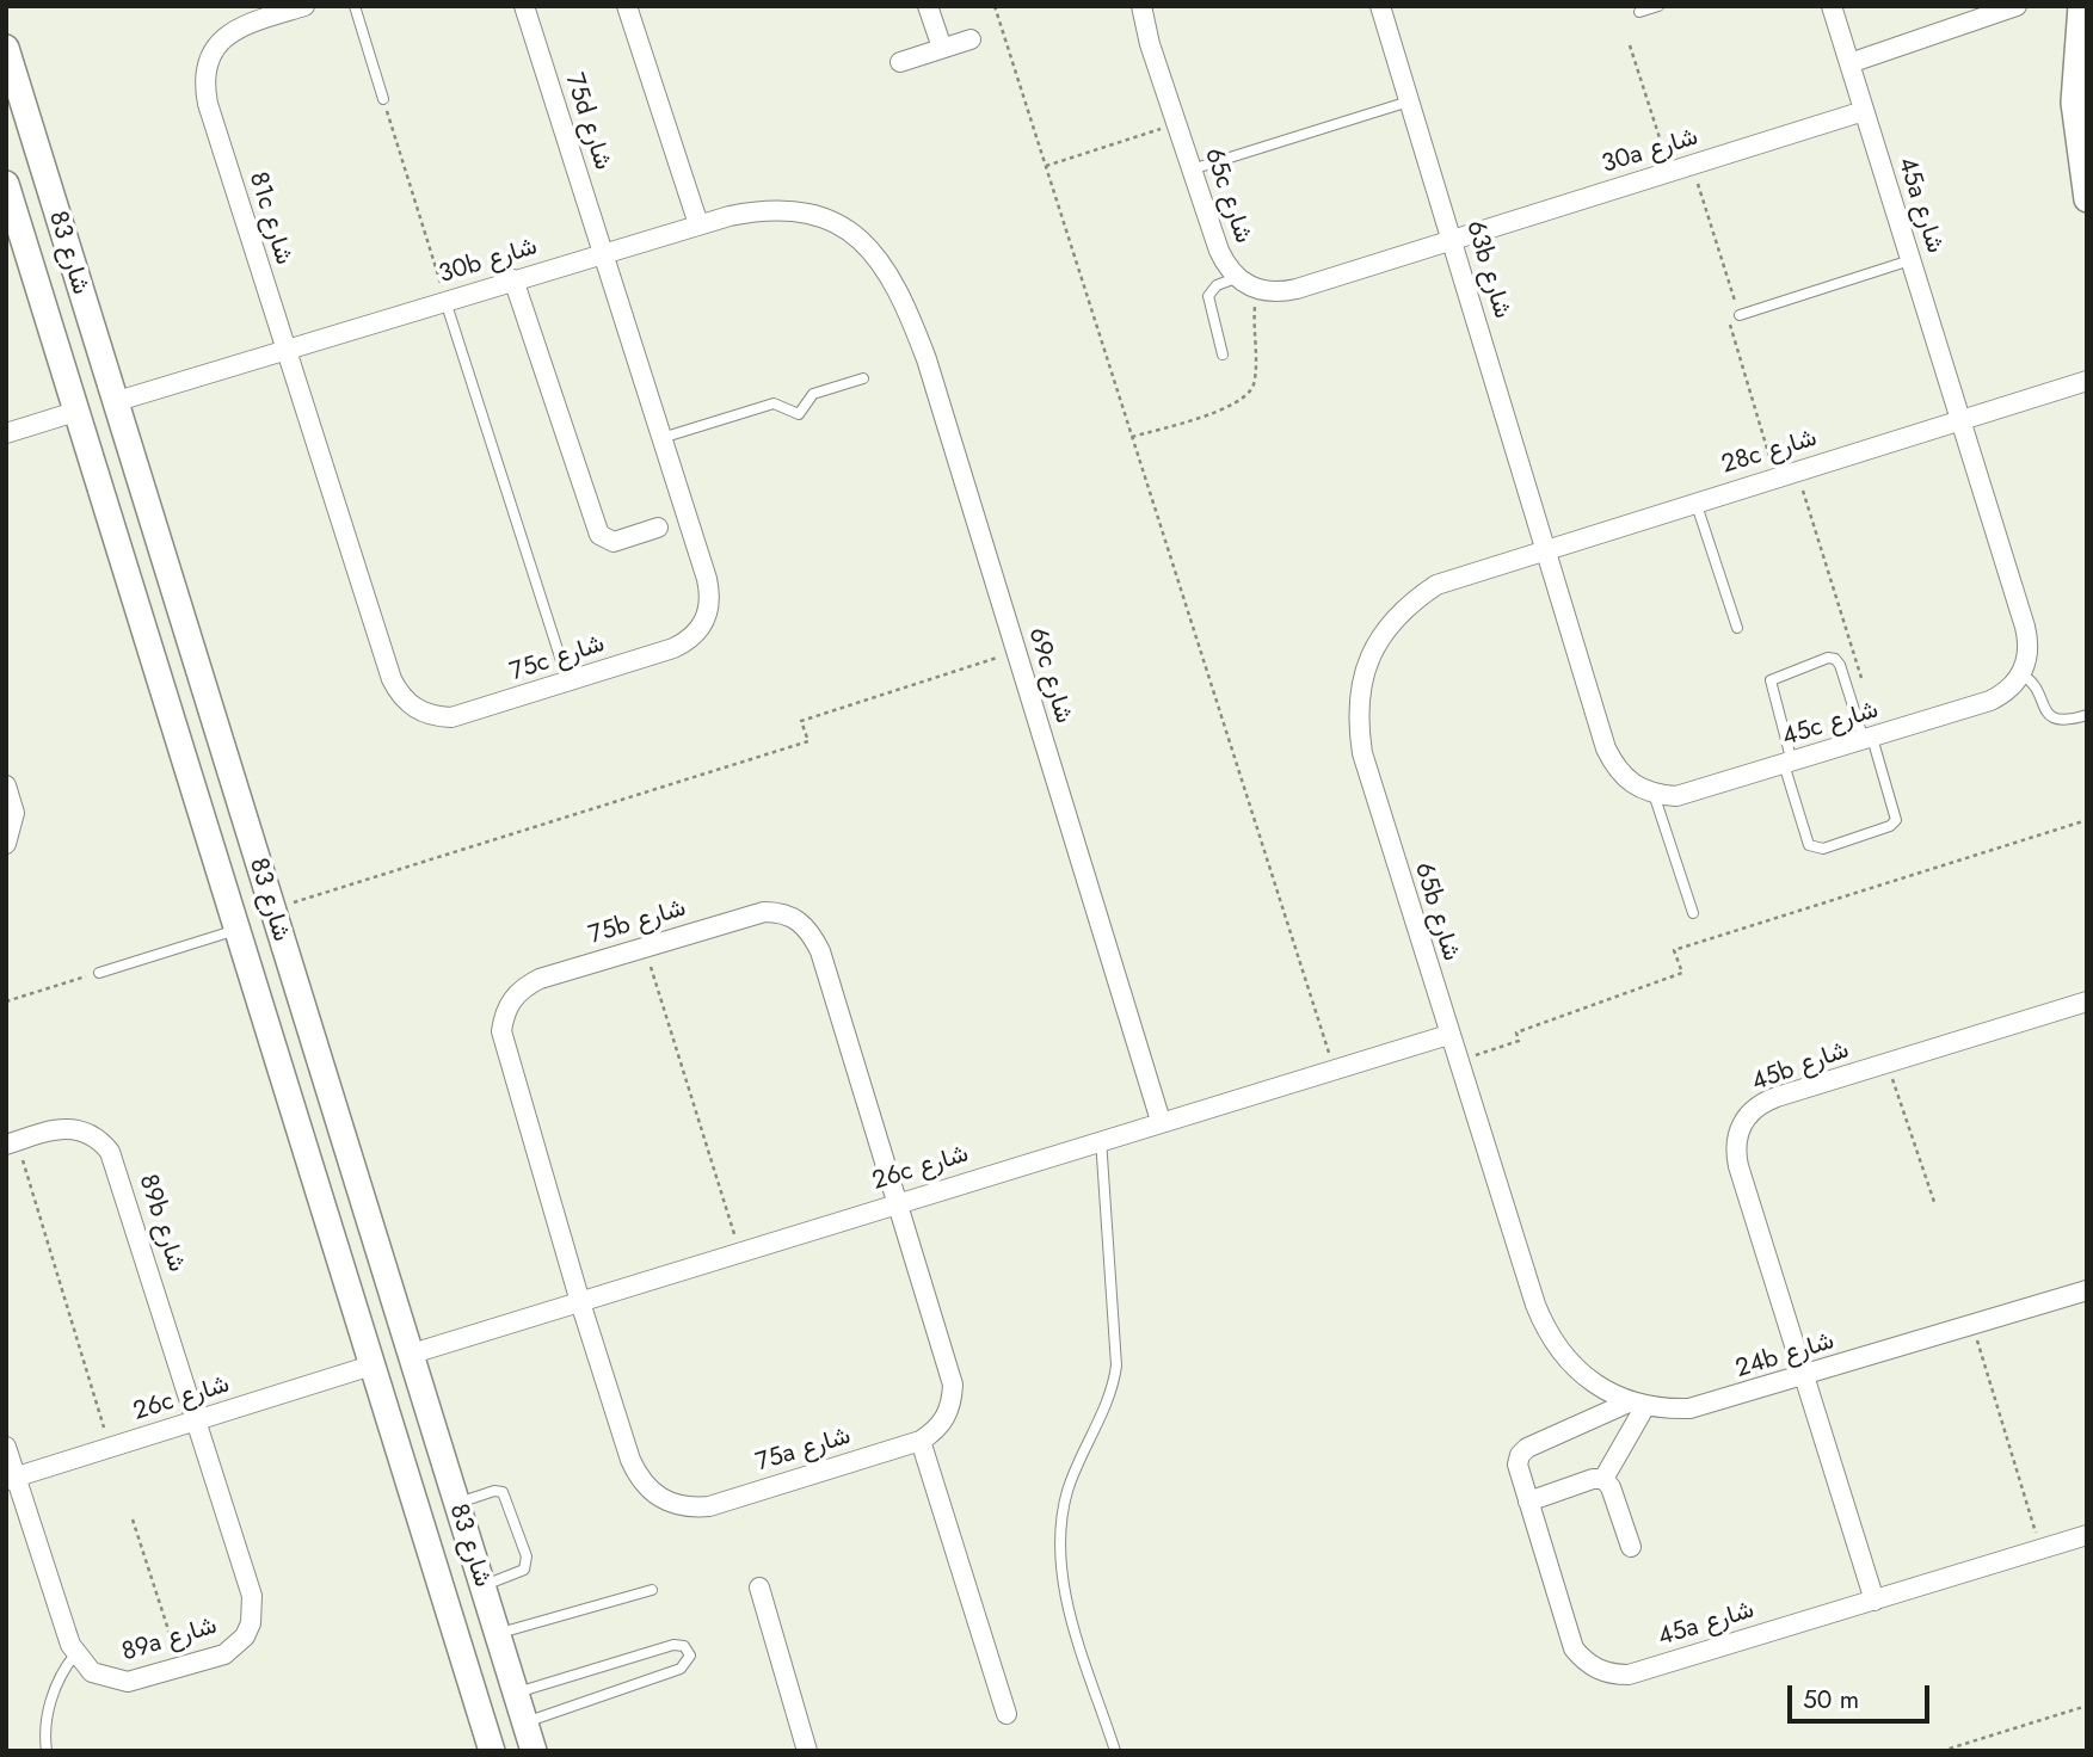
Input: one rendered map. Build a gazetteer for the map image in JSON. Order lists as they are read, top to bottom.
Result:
{
  "streets": {
    "street": [
      "75d شارع",
      "30a شارع",
      "65c شارع",
      "45a شارع",
      "81c شارع",
      "شارع 83",
      "30b شارع",
      "63b شارع",
      "28c شارع",
      "75c شارع",
      "69c شارع",
      "45c شارع",
      "65b شارع",
      "75b شارع",
      "45b شارع",
      "26c شارع",
      "89b شارع",
      "24b شارع",
      "75a شارع",
      "89a شارع"
    ]
  },
  "crossings": [
    ["75d شارع", "30b شارع"],
    ["75d شارع", "75c شارع"],
    ["30a شارع", "45a شارع"],
    ["30a شارع", "63b شارع"],
    ["45a شارع", "28c شارع"],
    ["45a شارع", "24b شارع"],
    ["81c شارع", "30b شارع"],
    ["81c شارع", "75c شارع"],
    ["شارع 83", "30b شارع"],
    ["شارع 83", "26c شارع"],
    ["30b شارع", "75c شارع"],
    ["30b شارع", "69c شارع"],
    ["63b شارع", "28c شارع"],
    ["28c شارع", "65b شارع"],
    ["69c شارع", "26c شارع"],
    ["65b شارع", "26c شارع"],
    ["65b شارع", "24b شارع"],
    ["75b شارع", "26c شارع"],
    ["75b شارع", "75a شارع"],
    ["45b شارع", "24b شارع"],
    ["26c شارع", "89b شارع"],
    ["26c شارع", "75a شارع"],
    ["26c شارع", "89a شارع"],
    ["89b شارع", "89a شارع"]
  ],
  "scale_bar": "50 m"
}
